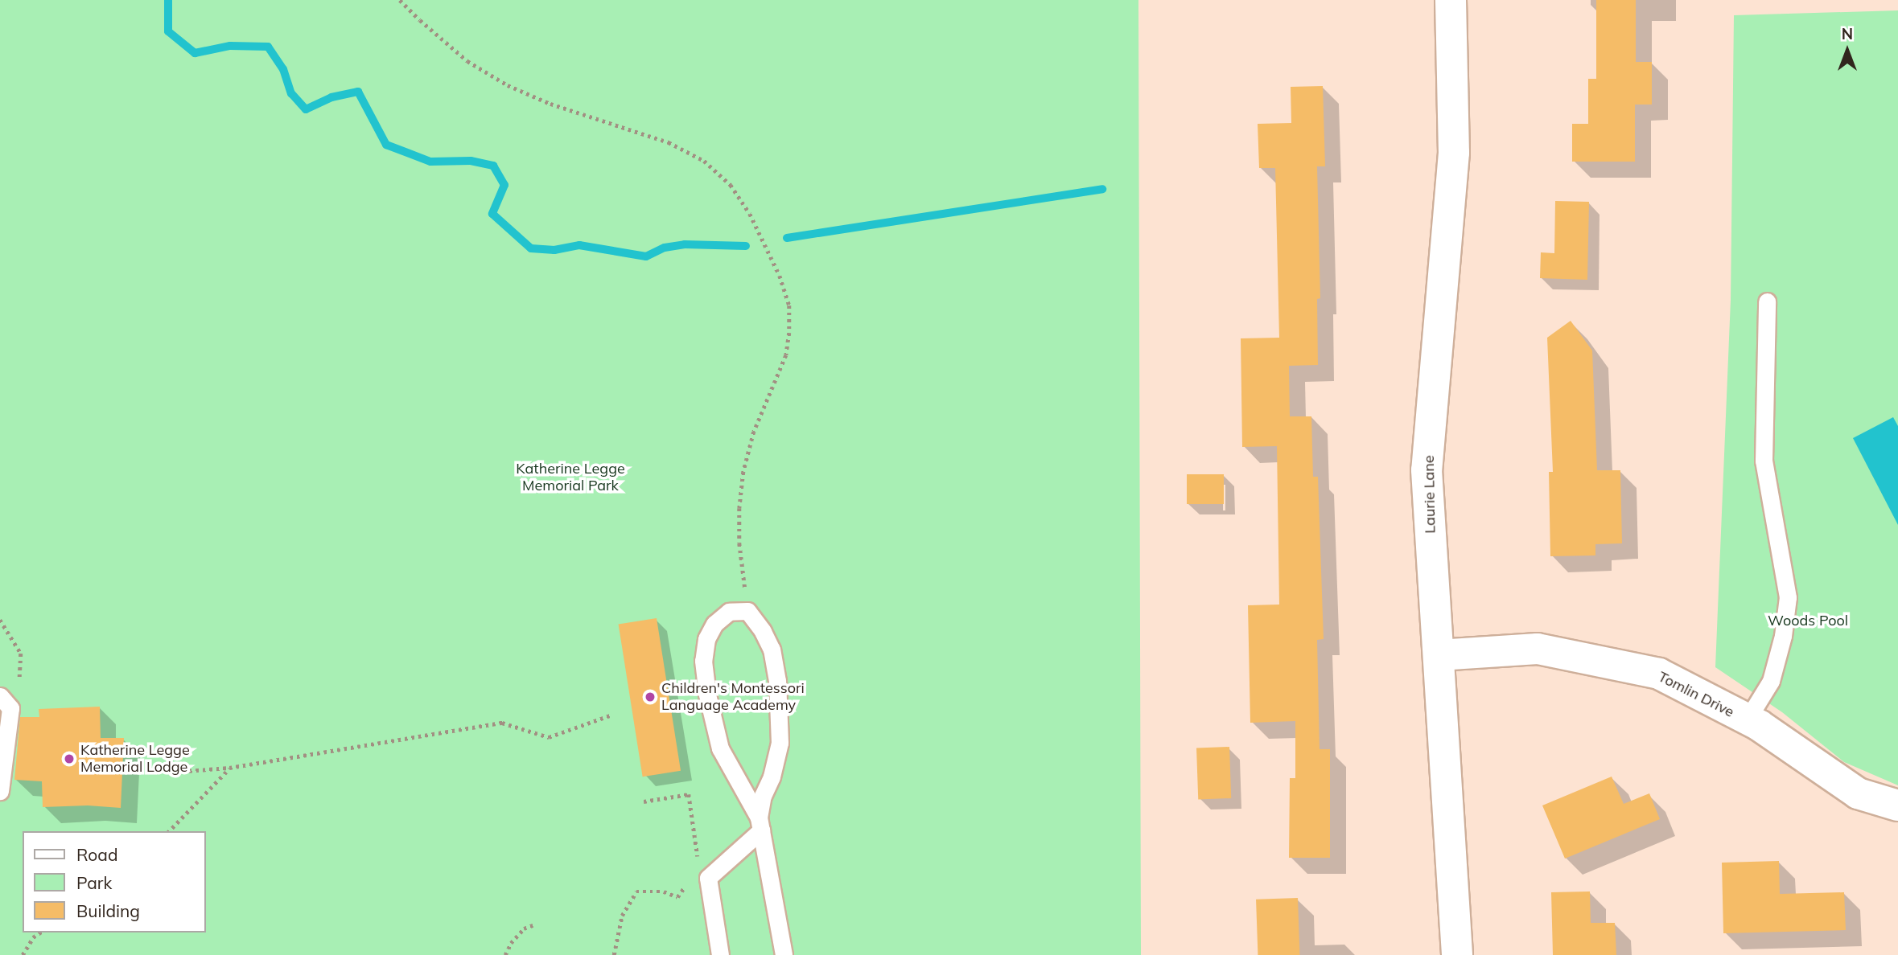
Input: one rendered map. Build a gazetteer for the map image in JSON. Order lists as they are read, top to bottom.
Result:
{
  "streets": {
    "street": ["Laurie Lane", "Tomlin Drive"]
  },
  "crossings": [
    ["Laurie Lane", "Tomlin Drive"]
  ],
  "parks": ["Katherine Legge Memorial Park", "Woods Pool"],
  "places": ["Children's Montessori Language Academy", "Katherine Legge Memorial Lodge"],
  "legend": ["Road", "Park", "Building"],
  "north": "top"
}
